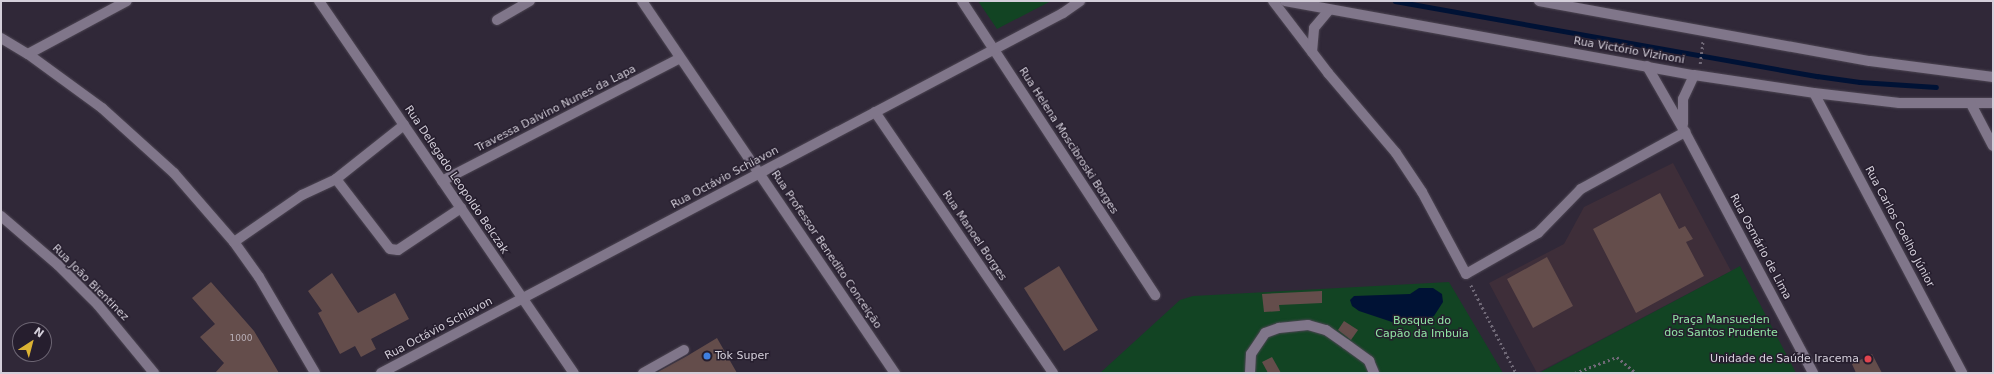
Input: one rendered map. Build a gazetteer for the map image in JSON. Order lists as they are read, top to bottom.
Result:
{
  "streets": {
    "street": [
      "Rua Victório Vizinoni",
      "Travessa Dalvino Nunes da Lapa",
      "Rua Helena Moscibroski Borges",
      "Rua Octávio Schiavon",
      "Rua Delegado Leopoldo Belczak",
      "Rua Carlos Coelho Júnior",
      "Rua Manoel Borges",
      "Rua Osmário de Lima",
      "Rua Professor Benedito Conceição",
      "Rua João Bientinez"
    ]
  },
  "crossings": [
    ["Rua Victório Vizinoni", "Rua Carlos Coelho Júnior"],
    ["Rua Victório Vizinoni", "Rua Osmário de Lima"],
    ["Travessa Dalvino Nunes da Lapa", "Rua Delegado Leopoldo Belczak"],
    ["Travessa Dalvino Nunes da Lapa", "Rua Professor Benedito Conceição"],
    ["Rua Helena Moscibroski Borges", "Rua Octávio Schiavon"],
    ["Rua Octávio Schiavon", "Rua Delegado Leopoldo Belczak"],
    ["Rua Octávio Schiavon", "Rua Manoel Borges"],
    ["Rua Octávio Schiavon", "Rua Professor Benedito Conceição"]
  ],
  "parks": ["Praça Mansueden dos Santos Prudente", "Bosque do Capão da Imbuia"],
  "places": ["Tok Super", "Unidade de Saúde Iracema"],
  "house_numbers": ["1000"],
  "north": "top right"
}
